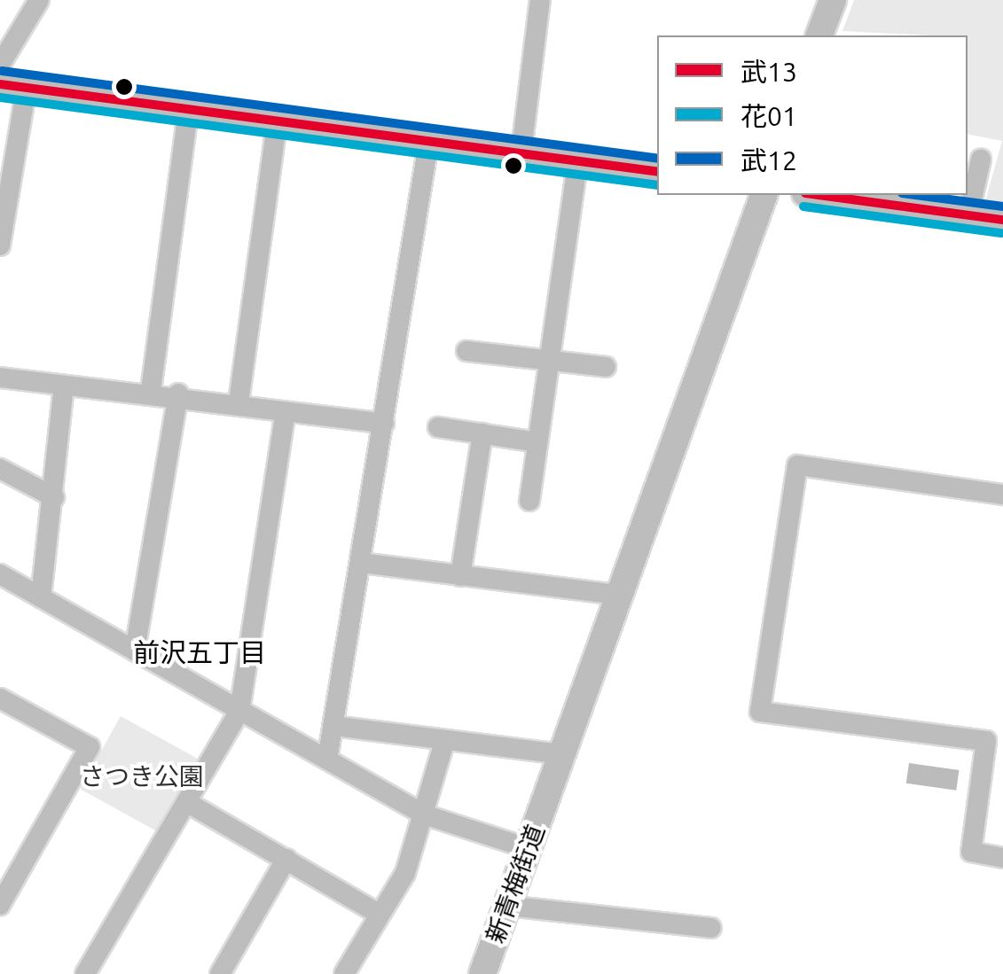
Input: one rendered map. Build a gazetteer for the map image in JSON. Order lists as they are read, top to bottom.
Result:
{
  "streets": {
    "main road": ["新青梅街道"]
  },
  "districts": ["前沢五丁目"],
  "parks": ["さつき公園"],
  "lines": ["transit line 武12", "transit line 武13", "transit line 花01"],
  "legend": ["武13", "花01", "武12"]
}
